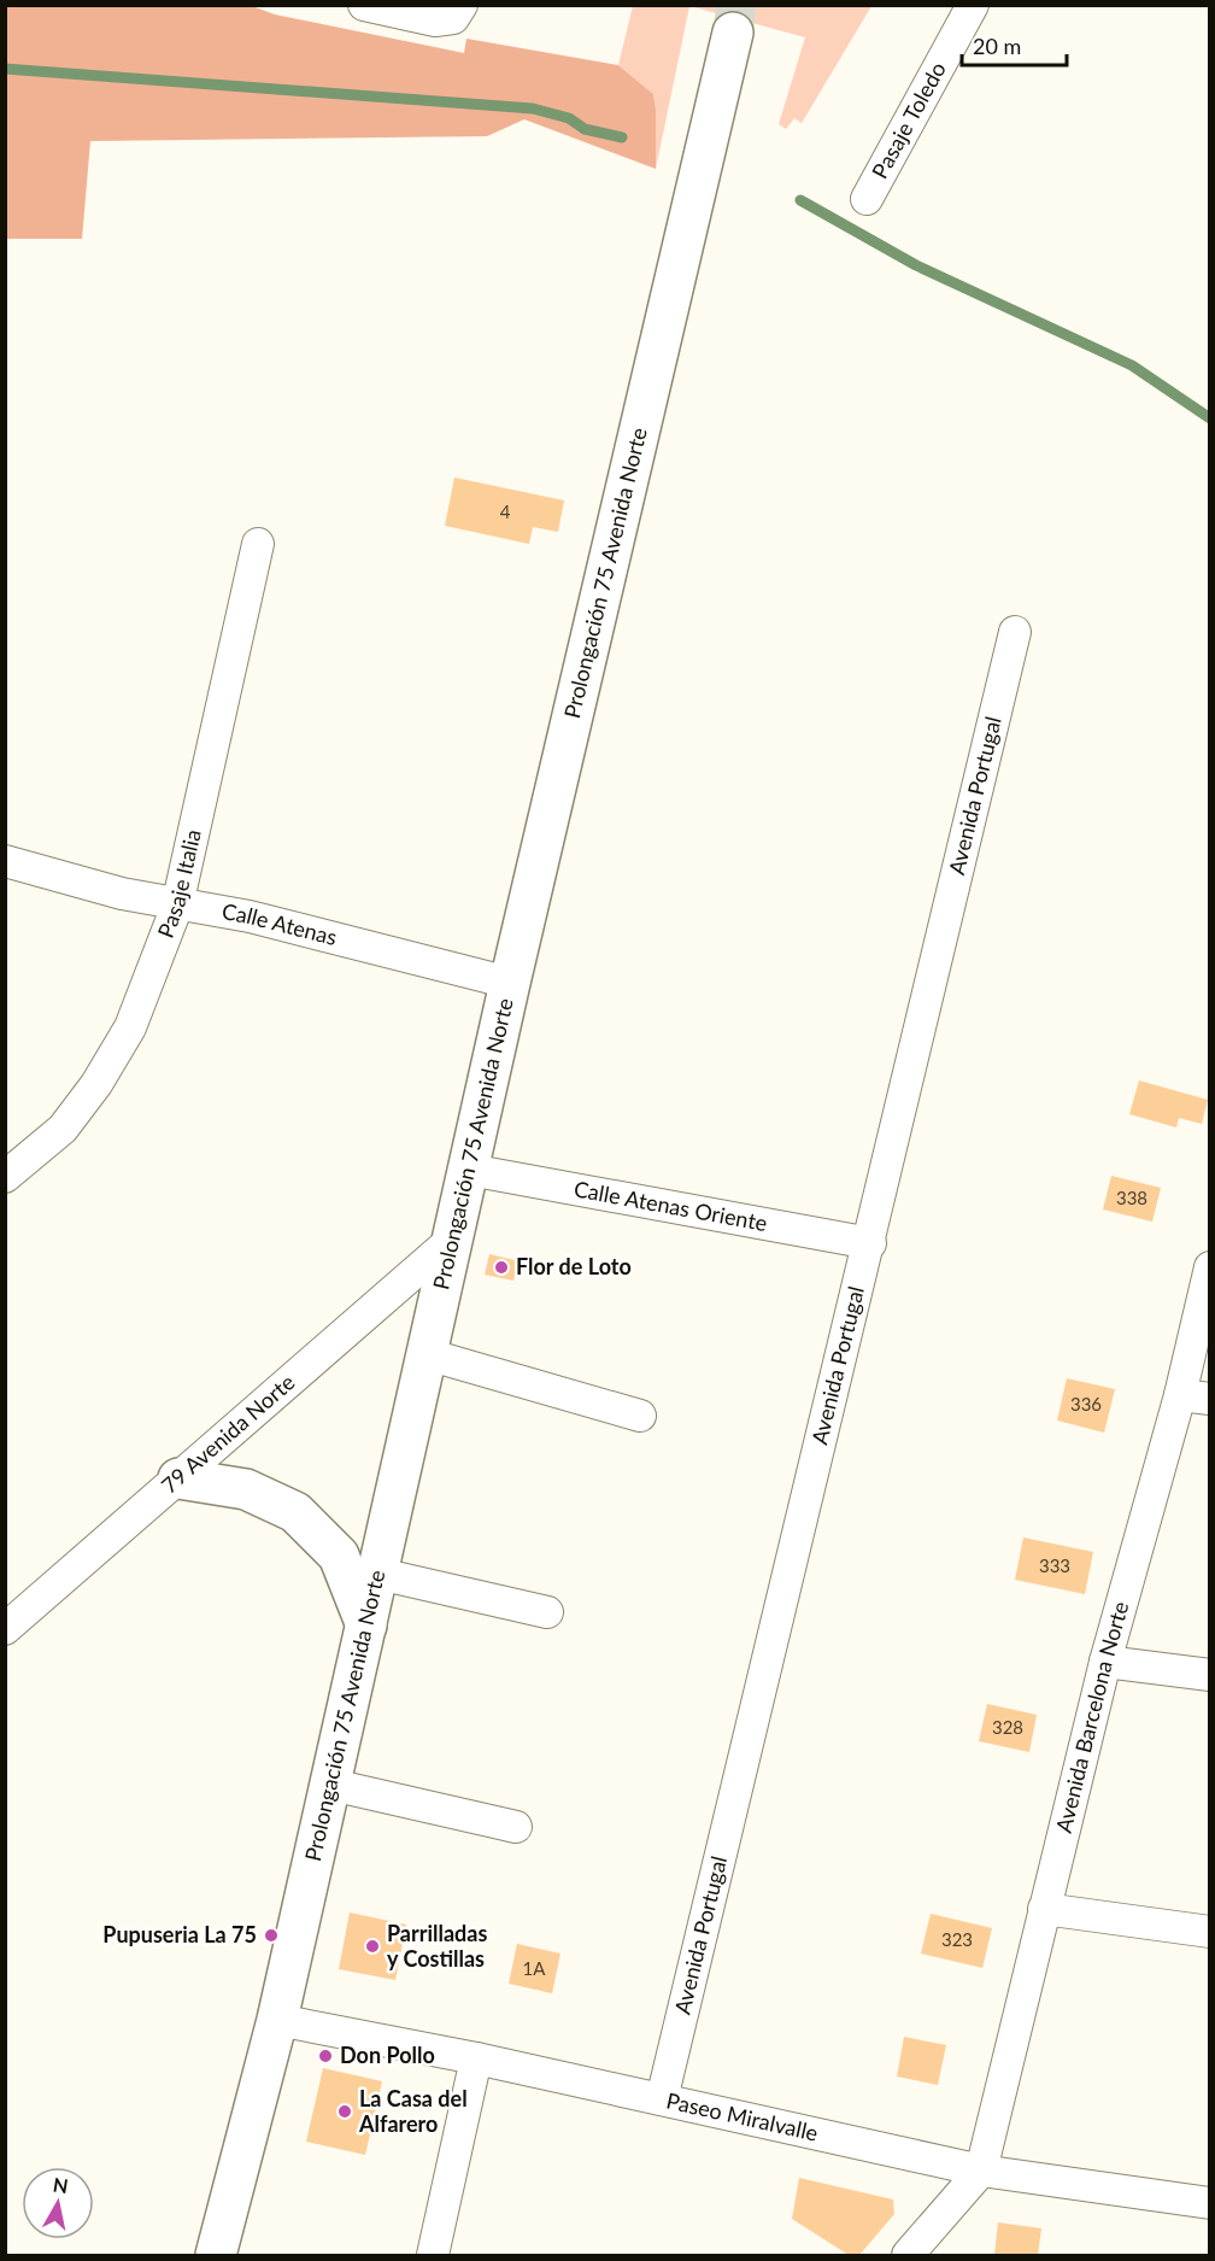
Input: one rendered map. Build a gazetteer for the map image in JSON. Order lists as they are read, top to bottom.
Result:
{
  "streets": {
    "main road": ["Prolongación 75 Avenida Norte"],
    "street": [
      "Pasaje Toledo",
      "Avenida Portugal",
      "Pasaje Italia",
      "Calle Atenas",
      "Calle Atenas Oriente",
      "79 Avenida Norte",
      "Avenida Barcelona Norte",
      "Paseo Miralvalle"
    ]
  },
  "crossings": [
    ["Prolongación 75 Avenida Norte", "Calle Atenas"],
    ["Prolongación 75 Avenida Norte", "Calle Atenas Oriente"],
    ["Prolongación 75 Avenida Norte", "79 Avenida Norte"],
    ["Prolongación 75 Avenida Norte", "Paseo Miralvalle"],
    ["Avenida Portugal", "Calle Atenas Oriente"],
    ["Avenida Portugal", "Paseo Miralvalle"],
    ["Pasaje Italia", "Calle Atenas"],
    ["Avenida Barcelona Norte", "Paseo Miralvalle"]
  ],
  "places": [
    "Flor de Loto",
    "Pupuseria La 75",
    "Parrilladas y Costillas",
    "Don Pollo",
    "La Casa del Alfarero"
  ],
  "house_numbers": [
    "4",
    "338",
    "336",
    "333",
    "328",
    "323",
    "1A"
  ],
  "scale_bar": "20 m",
  "north": "top"
}
